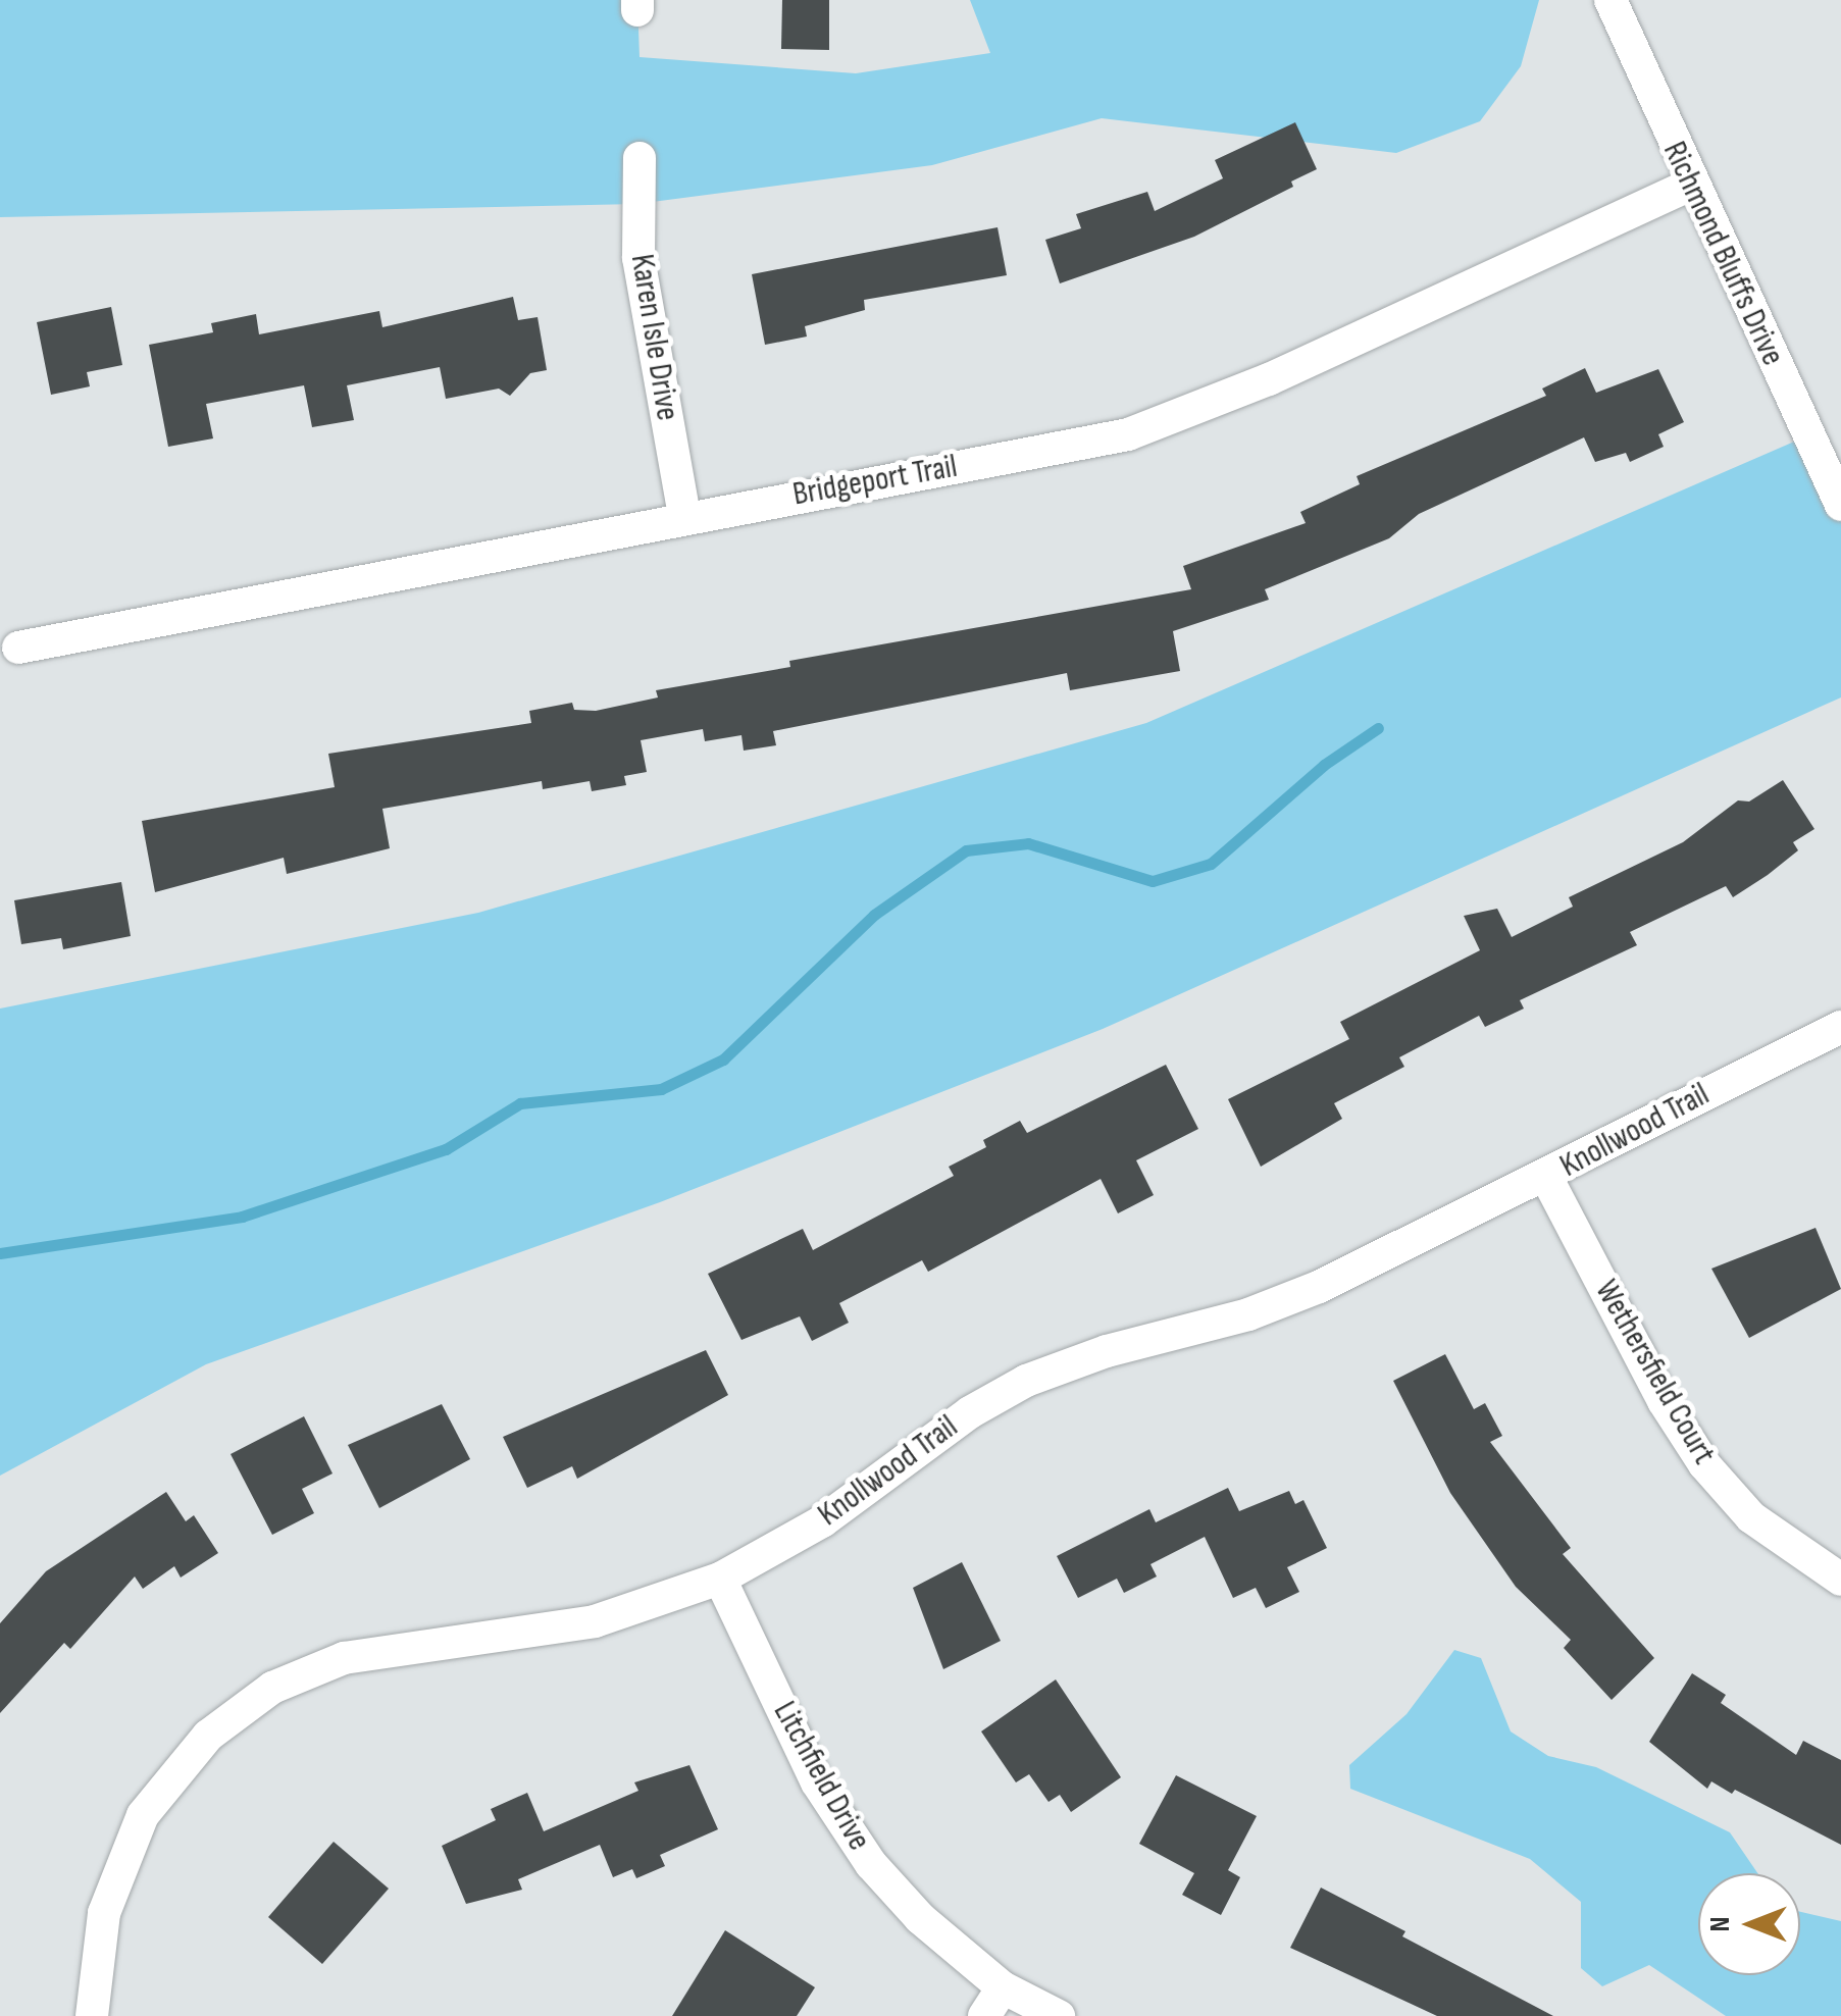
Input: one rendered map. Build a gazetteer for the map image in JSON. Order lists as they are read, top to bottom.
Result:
{
  "streets": {
    "street": [
      "Richmond Bluffs Drive",
      "Karen Isle Drive",
      "Bridgeport Trail",
      "Knollwood Trail",
      "Wethersfield Court",
      "Litchfield Drive"
    ]
  },
  "crossings": [
    ["Richmond Bluffs Drive", "Bridgeport Trail"],
    ["Karen Isle Drive", "Bridgeport Trail"],
    ["Knollwood Trail", "Wethersfield Court"],
    ["Knollwood Trail", "Litchfield Drive"]
  ],
  "north": "left"
}
